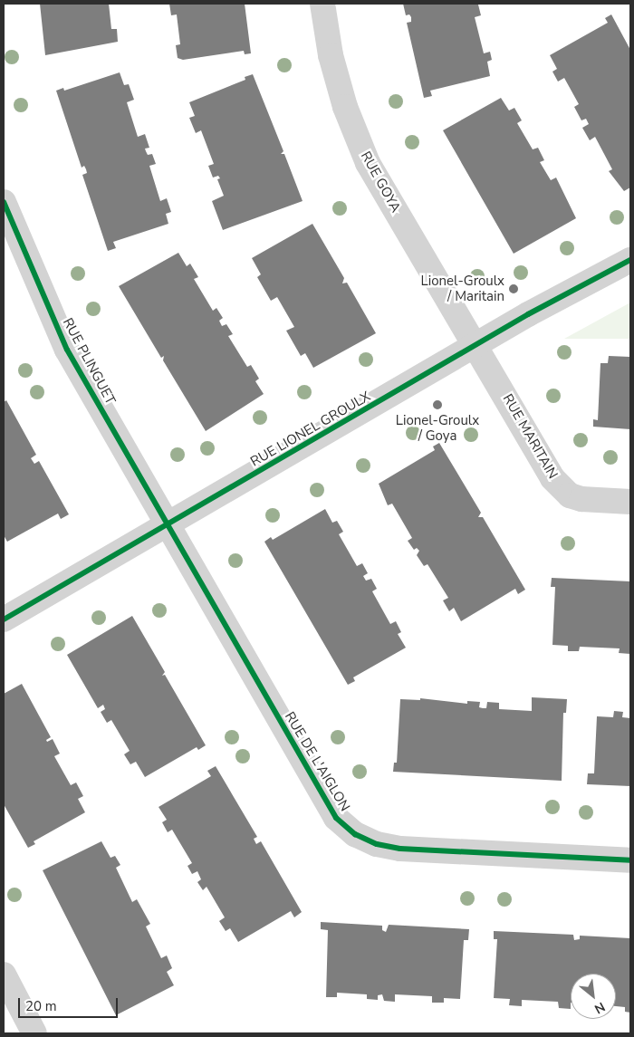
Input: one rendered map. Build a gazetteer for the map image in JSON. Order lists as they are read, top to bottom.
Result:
{
  "streets": {
    "street": [
      "RUE GOYA",
      "RUE PLINGUET",
      "RUE LIONEL GROULX",
      "RUE MARITAIN",
      "RUE DE L'AIGLON"
    ]
  },
  "crossings": [
    ["RUE GOYA", "RUE LIONEL GROULX"],
    ["RUE GOYA", "RUE MARITAIN"],
    ["RUE PLINGUET", "RUE LIONEL GROULX"],
    ["RUE PLINGUET", "RUE DE L'AIGLON"],
    ["RUE LIONEL GROULX", "RUE MARITAIN"],
    ["RUE LIONEL GROULX", "RUE DE L'AIGLON"]
  ],
  "places": ["Lionel-Groulx / Maritain", "Lionel-Groulx / Goya"],
  "scale_bar": "20 m",
  "north": "bottom right"
}
